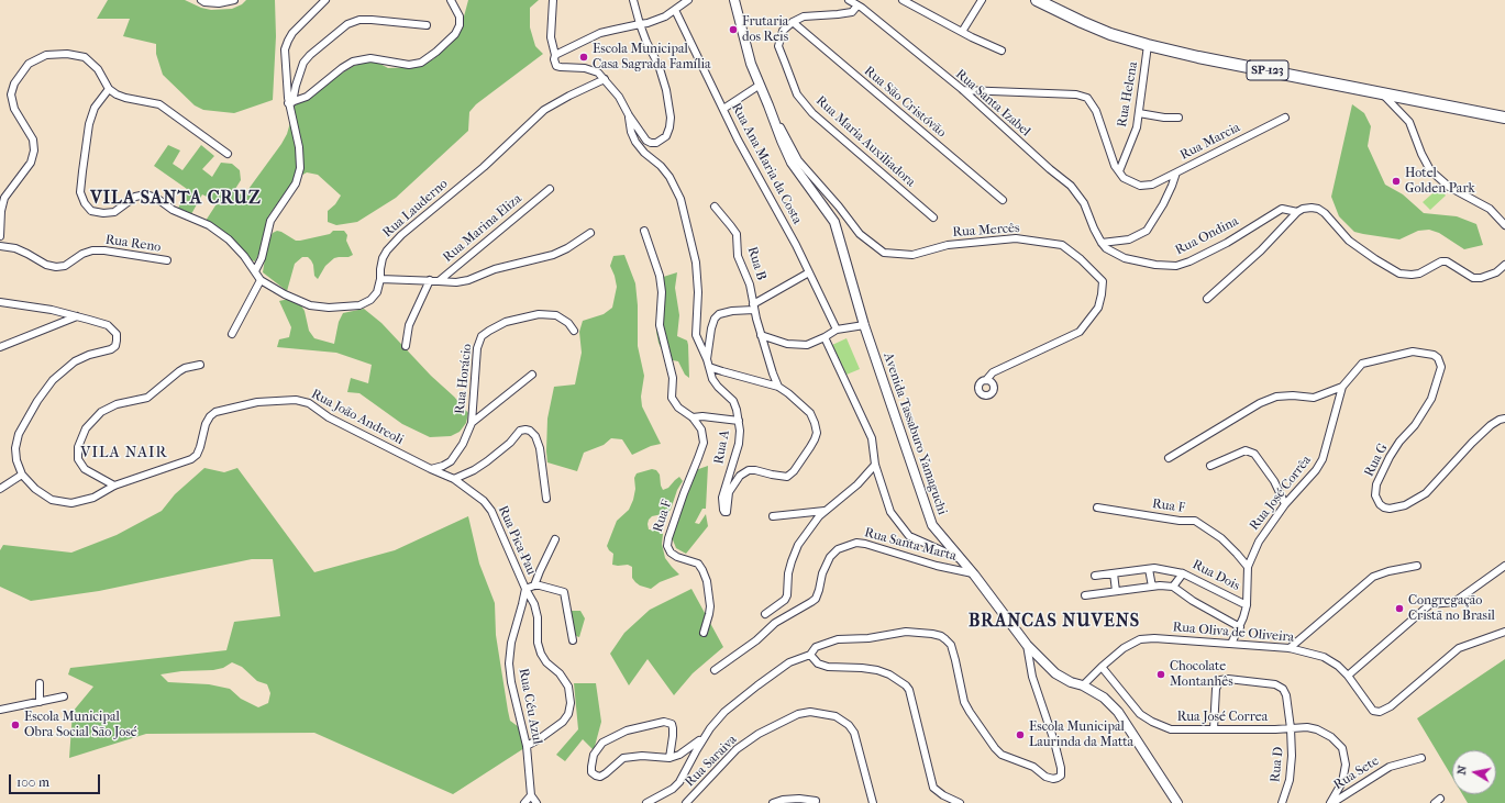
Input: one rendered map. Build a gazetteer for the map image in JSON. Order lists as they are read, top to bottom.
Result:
{
  "streets": {
    "main road": ["SP-123"],
    "street": [
      "Rua Helena",
      "Rua São Cristóvão",
      "Rua Santa Izabel",
      "Rua Maria Auxiliadora",
      "Rua Marcia",
      "Rua Ana Maria da Costa",
      "Rua Lauderno",
      "Rua Marina Eliza",
      "Rua Mercês",
      "Rua Ondina",
      "Rua Reno",
      "Rua B",
      "Rua Horácio",
      "Rua João Andreoli",
      "Avenida Tassaburo Yamaguchi",
      "Rua A",
      "Rua G",
      "Rua José Corrêa",
      "Rua F",
      "Rua Pica-Pau",
      "Rua Santa Marta",
      "Rua Dois",
      "Rua Oliva de Oliveira",
      "Rua Céu Azul",
      "Rua José Correa",
      "Rua Saraiva",
      "Rua D",
      "Rua Sete"
    ]
  },
  "crossings": [
    ["SP-123", "Rua Helena"],
    ["Rua São Cristóvão", "Rua Maria Auxiliadora"],
    ["Rua Santa Izabel", "Rua Marcia"],
    ["Rua Santa Izabel", "Rua Ondina"],
    ["Rua Marcia", "Rua Ondina"],
    ["Rua Lauderno", "Rua Marina Eliza"],
    ["Rua Mercês", "Avenida Tassaburo Yamaguchi"],
    ["Rua B", "Rua A"],
    ["Rua João Andreoli", "Rua Pica-Pau"],
    ["Avenida Tassaburo Yamaguchi", "Rua Santa Marta"],
    ["Avenida Tassaburo Yamaguchi", "Rua Oliva de Oliveira"],
    ["Rua G", "Rua José Corrêa"],
    ["Rua José Corrêa", "Rua F"],
    ["Rua José Corrêa", "Rua Dois"],
    ["Rua José Corrêa", "Rua Oliva de Oliveira"],
    ["Rua Pica-Pau", "Rua Céu Azul"],
    ["Rua Oliva de Oliveira", "Rua José Correa"],
    ["Rua José Correa", "Rua D"],
    ["Rua José Correa", "Rua Sete"]
  ],
  "districts": ["VILA SANTA CRUZ", "VILA NAIR", "BRANCAS NUVENS"],
  "places": [
    "Frutaria dos Reis",
    "Escola Municipal Casa Sagrada Família",
    "Hotel Golden Park",
    "Congregação Cristã no Brasil",
    "Chocolate Montanhês",
    "Escola Municipal Obra Social São José",
    "Escola Municipal Laurinda da Matta"
  ],
  "scale_bar": "100 m",
  "north": "left"
}
